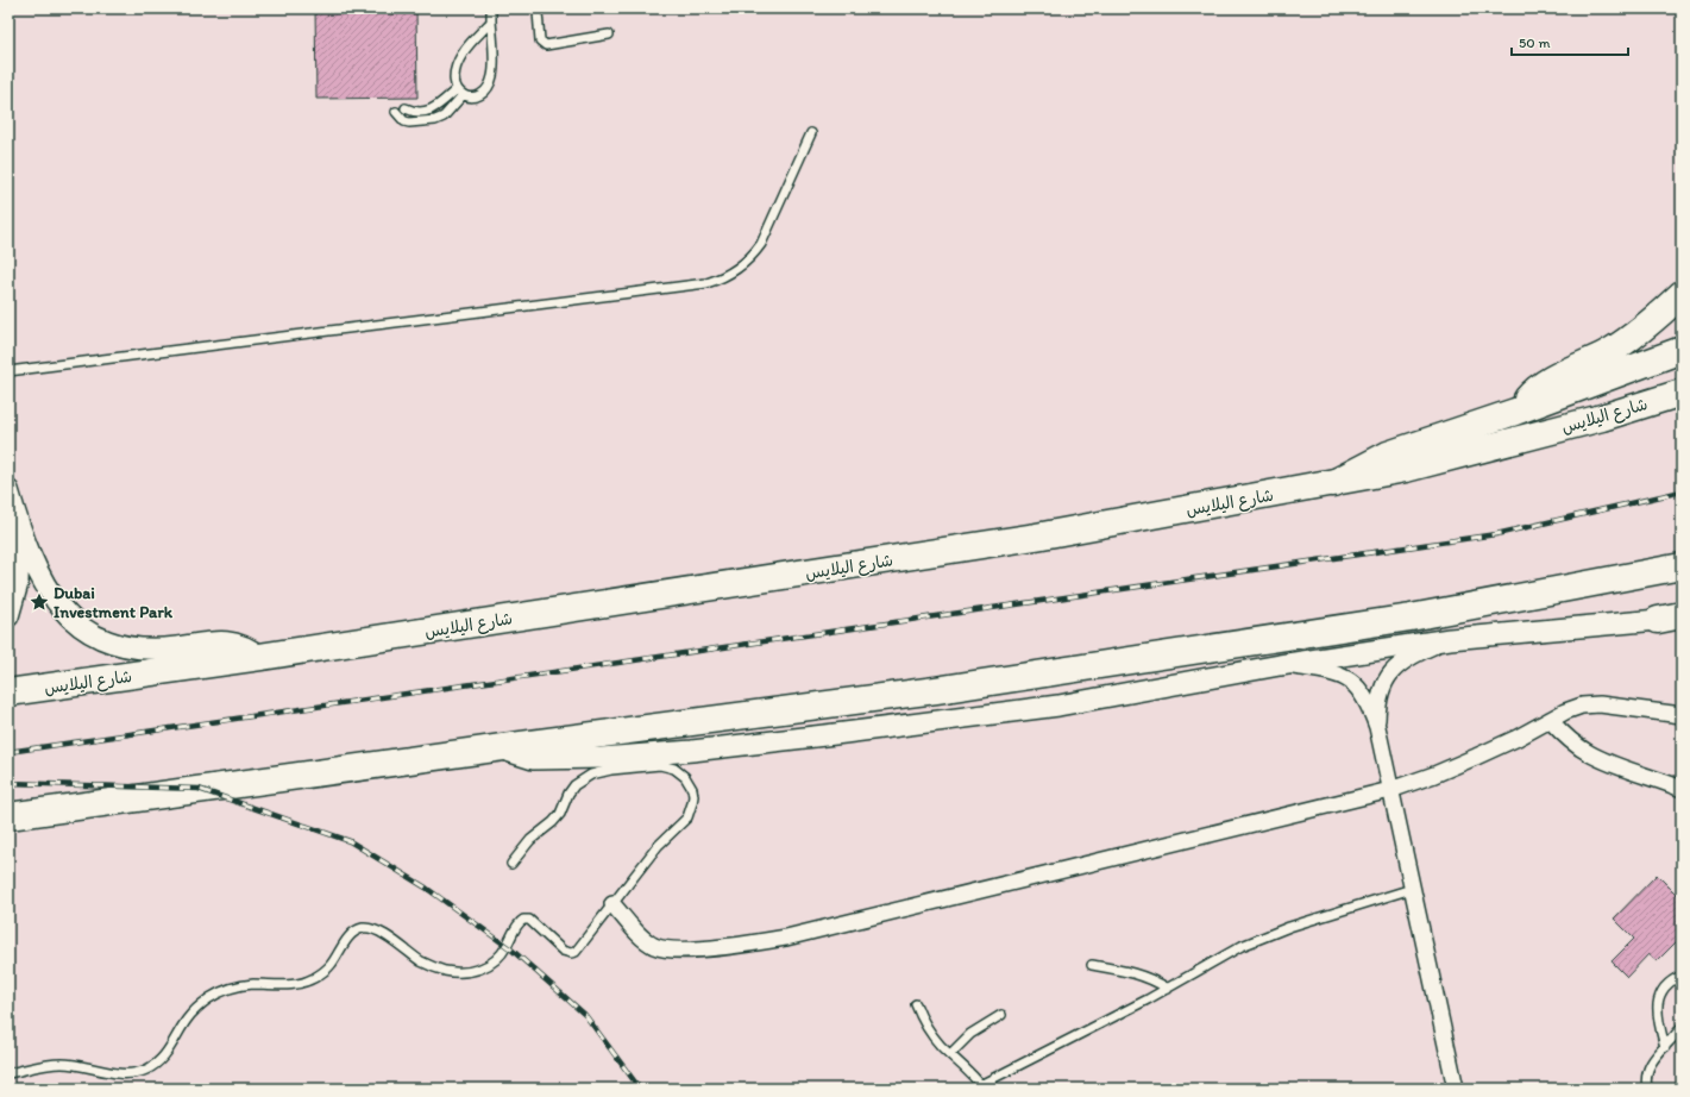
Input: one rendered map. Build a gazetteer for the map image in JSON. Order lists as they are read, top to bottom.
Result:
{
  "streets": {
    "highway": ["شارع اليلايس"]
  },
  "places": {
    "place": ["Dubai Investment Park"]
  },
  "scale_bar": "50 m"
}
